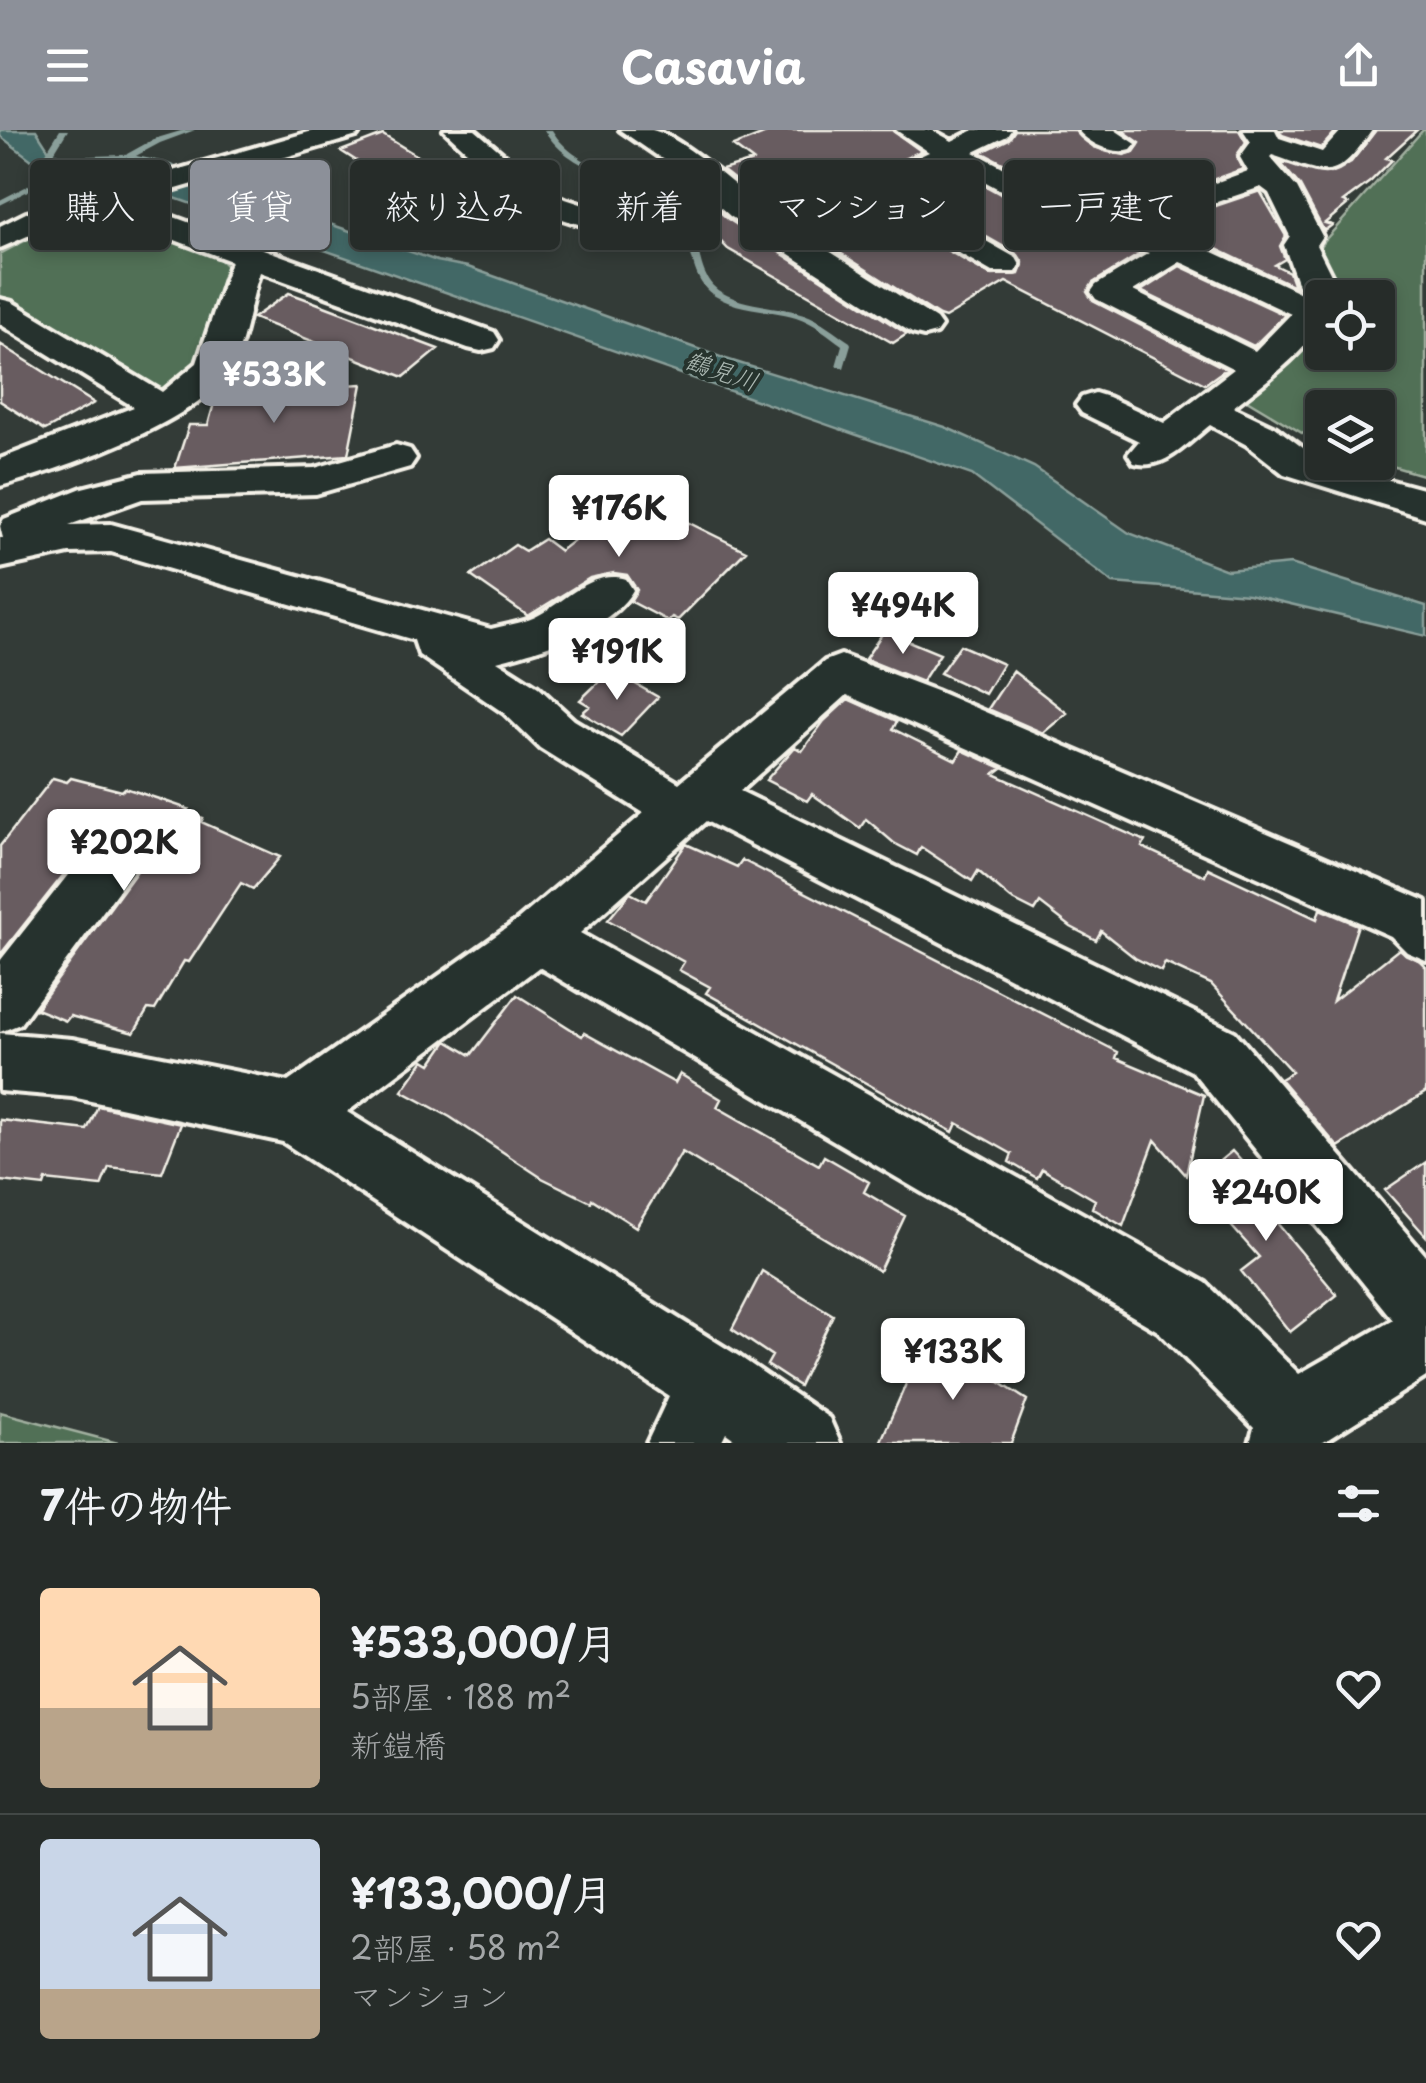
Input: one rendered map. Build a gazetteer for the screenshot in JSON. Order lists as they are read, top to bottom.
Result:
{
  "water": ["鶴見川"],
  "page": {
    "header": "Casavia",
    "chip": [
      "購入",
      "賃貸",
      "絞り込み",
      "新着",
      "マンション",
      "一戸建て"
    ],
    "price": [
      "¥533K",
      "¥176K",
      "¥494K",
      "¥191K",
      "¥202K",
      "¥240K",
      "¥133K"
    ],
    "heading": "7件の物件",
    "list": [
      {
        "name": "¥533,000/月",
        "note": "5部屋 · 188 m² · 新鎧橋"
      },
      {
        "name": "¥133,000/月",
        "note": "2部屋 · 58 m² · マンション"
      }
    ]
  }
}
